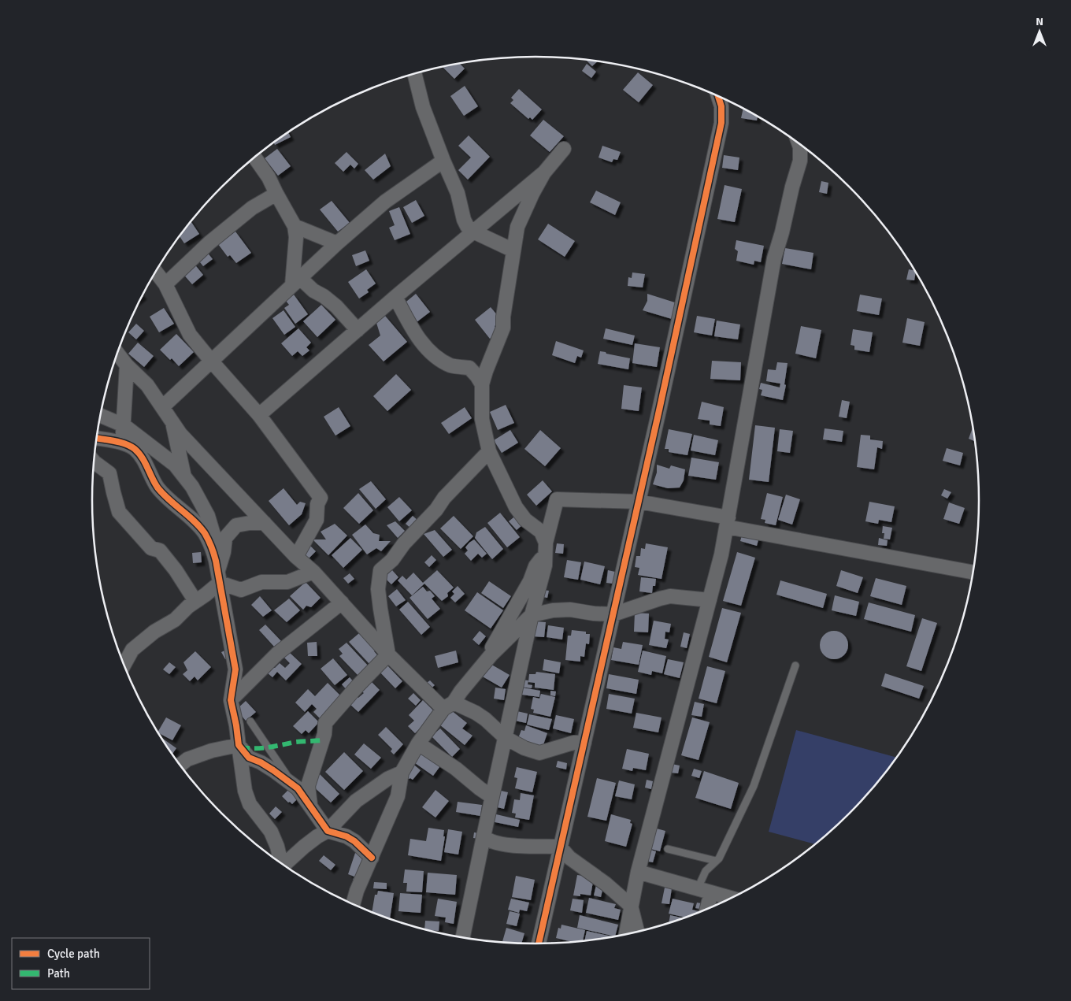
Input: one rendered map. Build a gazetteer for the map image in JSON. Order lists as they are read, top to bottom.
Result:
{
  "legend": ["Cycle path", "Path"],
  "north": "top"
}
